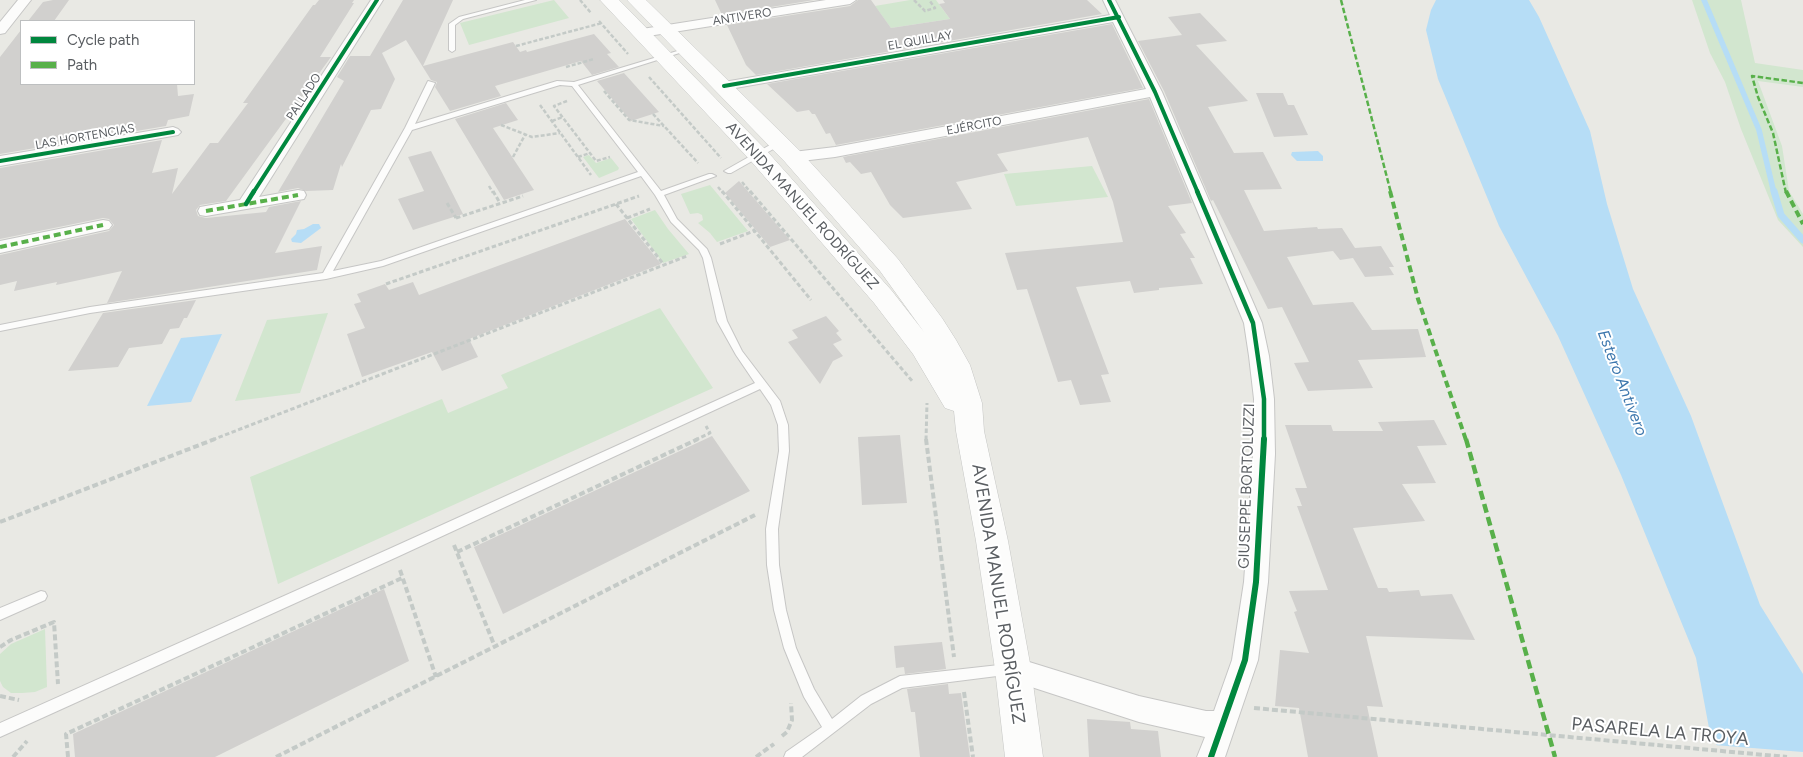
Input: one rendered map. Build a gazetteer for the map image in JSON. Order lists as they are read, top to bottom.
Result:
{
  "streets": {
    "main road": ["AVENIDA MANUEL RODRÍGUEZ"],
    "street": [
      "ANTIVERO",
      "EL QUILLAY",
      "PALLADO",
      "EJÉRCITO",
      "LAS HORTENCIAS",
      "GIUSEPPE BORTOLUZZI"
    ],
    "path": ["PASARELA LA TROYA"]
  },
  "crossings": [
    ["ANTIVERO", "AVENIDA MANUEL RODRÍGUEZ"],
    ["EL QUILLAY", "AVENIDA MANUEL RODRÍGUEZ"],
    ["EL QUILLAY", "GIUSEPPE BORTOLUZZI"],
    ["EJÉRCITO", "AVENIDA MANUEL RODRÍGUEZ"],
    ["EJÉRCITO", "GIUSEPPE BORTOLUZZI"],
    ["GIUSEPPE BORTOLUZZI", "PASARELA LA TROYA"]
  ],
  "water": ["Estero Antivero"],
  "legend": ["Cycle path", "Path"]
}
